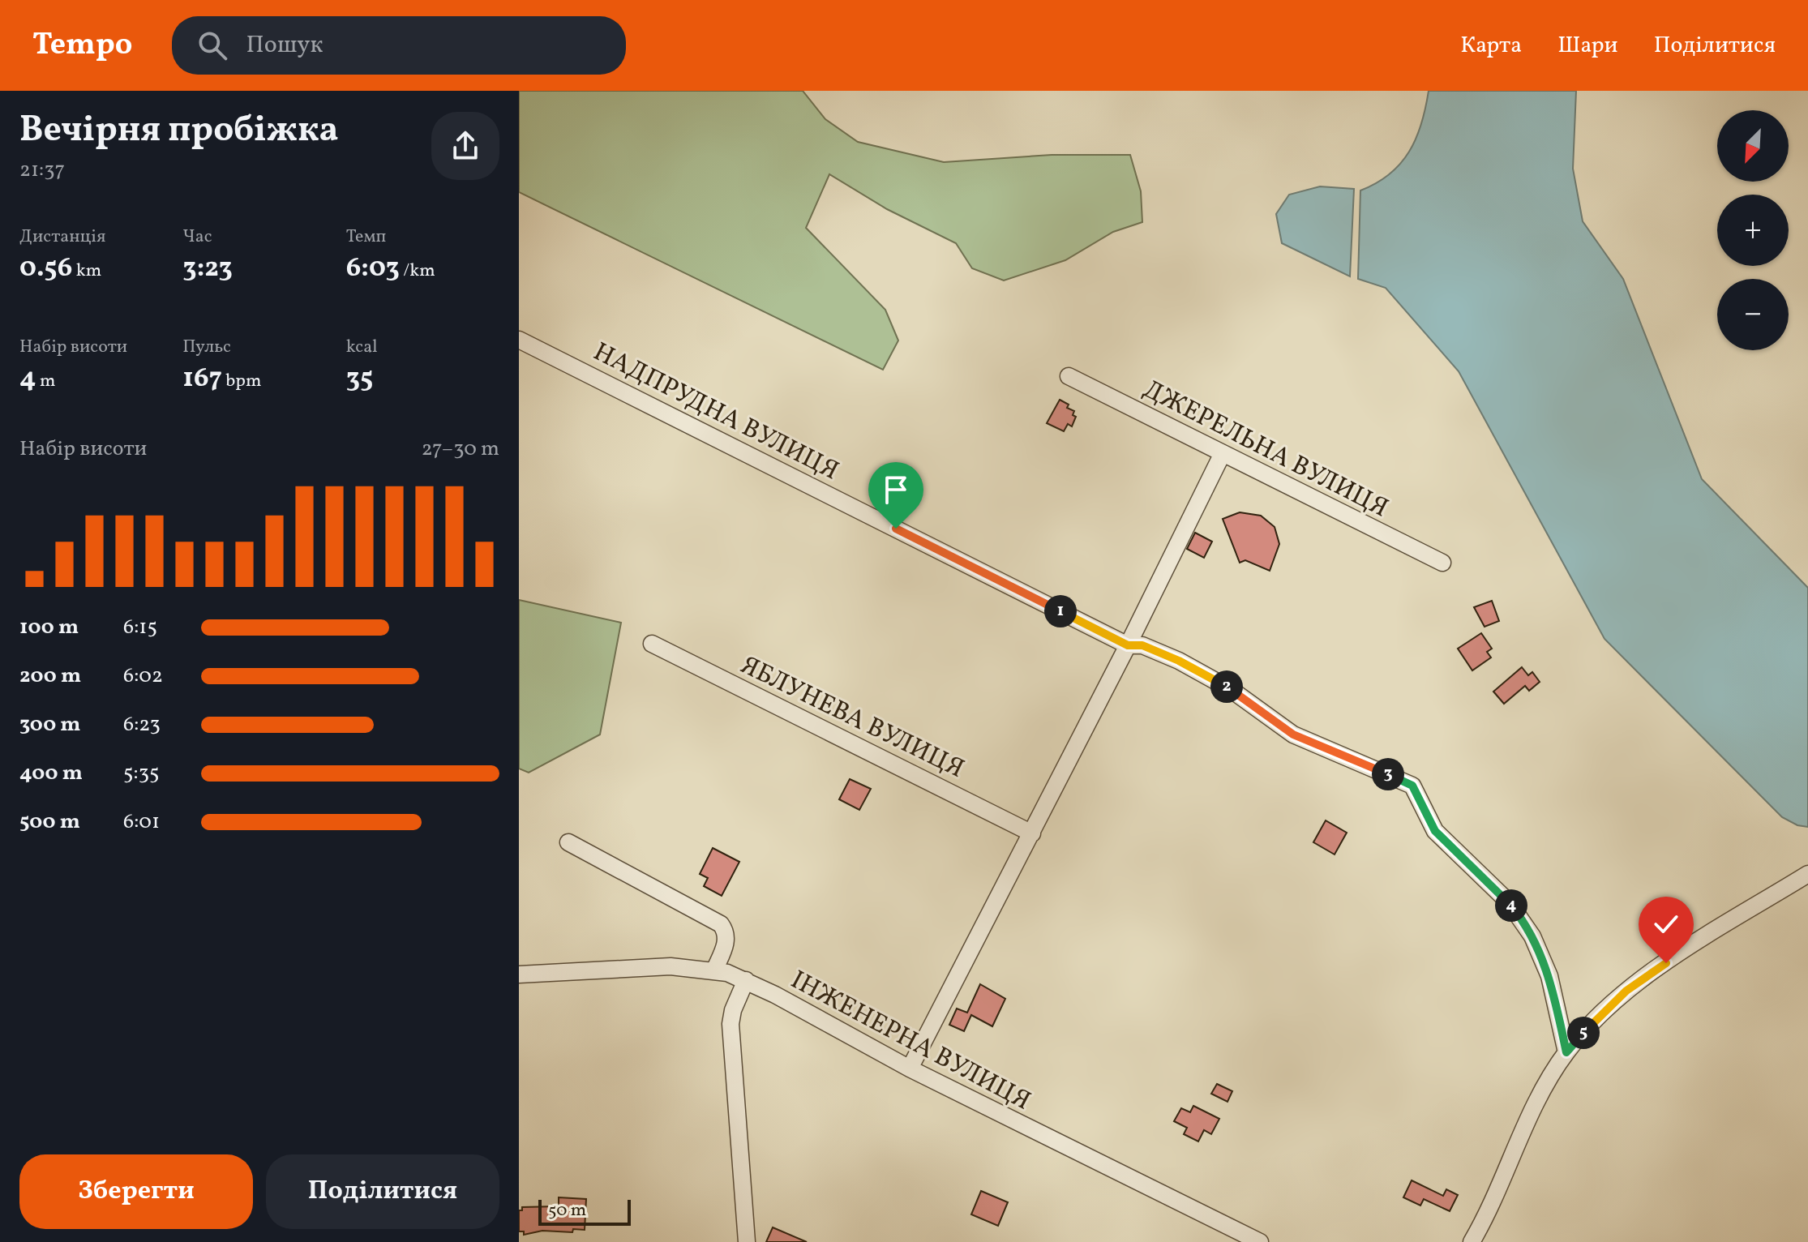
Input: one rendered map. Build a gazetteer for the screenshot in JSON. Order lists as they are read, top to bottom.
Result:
{
  "streets": {
    "street": [
      "НАДПРУДНА ВУЛИЦЯ",
      "ДЖЕРЕЛЬНА ВУЛИЦЯ",
      "ЯБЛУНЕВА ВУЛИЦЯ",
      "ІНЖЕНЕРНА ВУЛИЦЯ"
    ]
  },
  "scale_bar": "50 m",
  "north": "bottom left",
  "page": {
    "header": "Tempo",
    "search": "Пошук",
    "nav": ["Карта", "Шари", "Поділитися"],
    "heading": ["Вечірня пробіжка", "21:37"],
    "map_buttons": ["+", "−"],
    "stats": [
      ["Дистанція", "0.56 km"],
      ["Час", "3:23"],
      ["Темп", "6:03 /km"],
      ["Набір висоти", "4 m"],
      ["Пульс", "167 bpm"],
      ["kcal", "35"]
    ],
    "chart": ["Набір висоти", "27–30 m"],
    "pins": [
      "1",
      "2",
      "3",
      "4",
      "5"
    ],
    "list": [
      {
        "name": "100 m",
        "note": "6:15"
      },
      {
        "name": "200 m",
        "note": "6:02"
      },
      {
        "name": "300 m",
        "note": "6:23"
      },
      {
        "name": "400 m",
        "note": "5:35"
      },
      {
        "name": "500 m",
        "note": "6:01"
      }
    ],
    "buttons": ["Зберегти", "Поділитися"],
    "scale": "50 m"
  }
}
